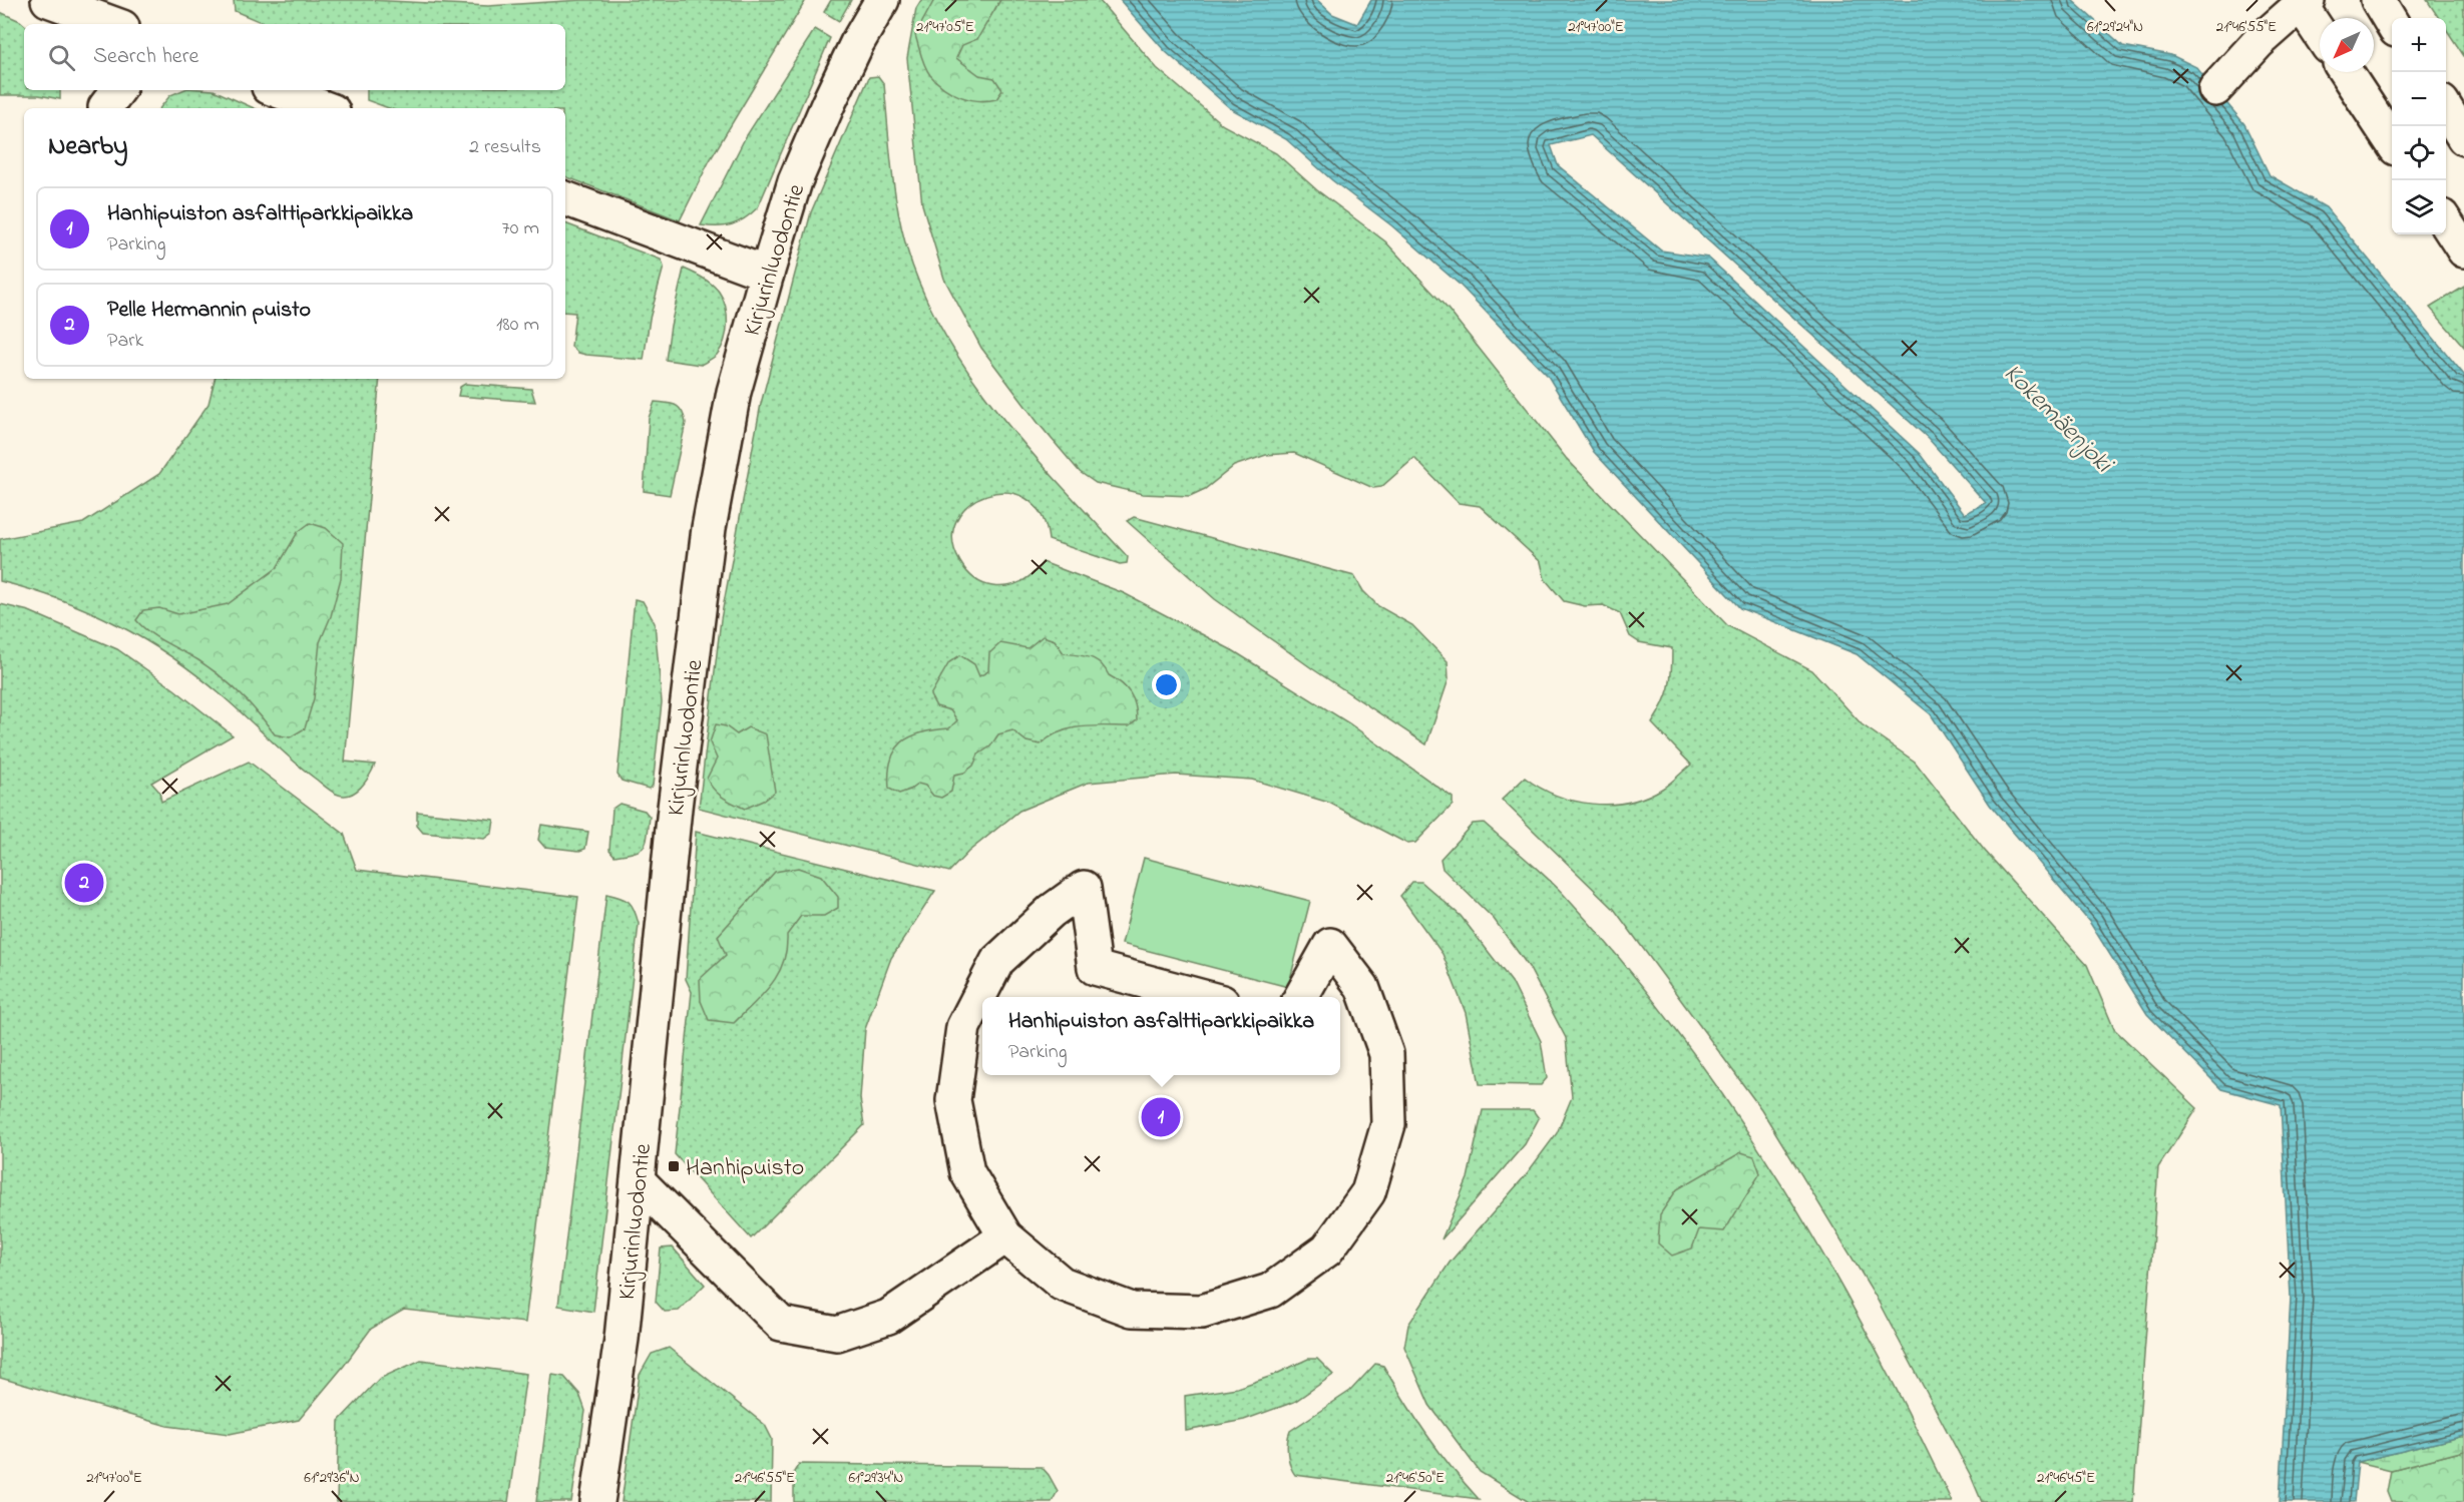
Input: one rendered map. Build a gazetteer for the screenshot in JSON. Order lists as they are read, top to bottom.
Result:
{
  "streets": {
    "street": ["Kirjurinluodontie"]
  },
  "water": ["Kokemäenjoki"],
  "places": {
    "transit": ["Hanhipuisto"]
  },
  "north": "bottom left",
  "page": {
    "map_buttons": ["+", "−"],
    "search": "Search here",
    "heading": ["Nearby", "2 results"],
    "list": [
      {
        "mark": "1",
        "name": "Hanhipuiston asfalttiparkkipaikka",
        "note": "Parking",
        "value": "70 m"
      },
      {
        "mark": "2",
        "name": "Pelle Hermannin puisto",
        "note": "Park",
        "value": "180 m"
      }
    ],
    "pins": ["2", "1"],
    "popup": ["Hanhipuiston asfalttiparkkipaikka", "Parking"]
  },
  "coordinates": [
    "21°47'05\"E",
    "21°47'00\"E",
    "61°29'24\"N",
    "21°46'55\"E",
    "21°46'50\"E",
    "21°46'45\"E",
    "61°29'36\"N",
    "61°29'34\"N"
  ]
}
